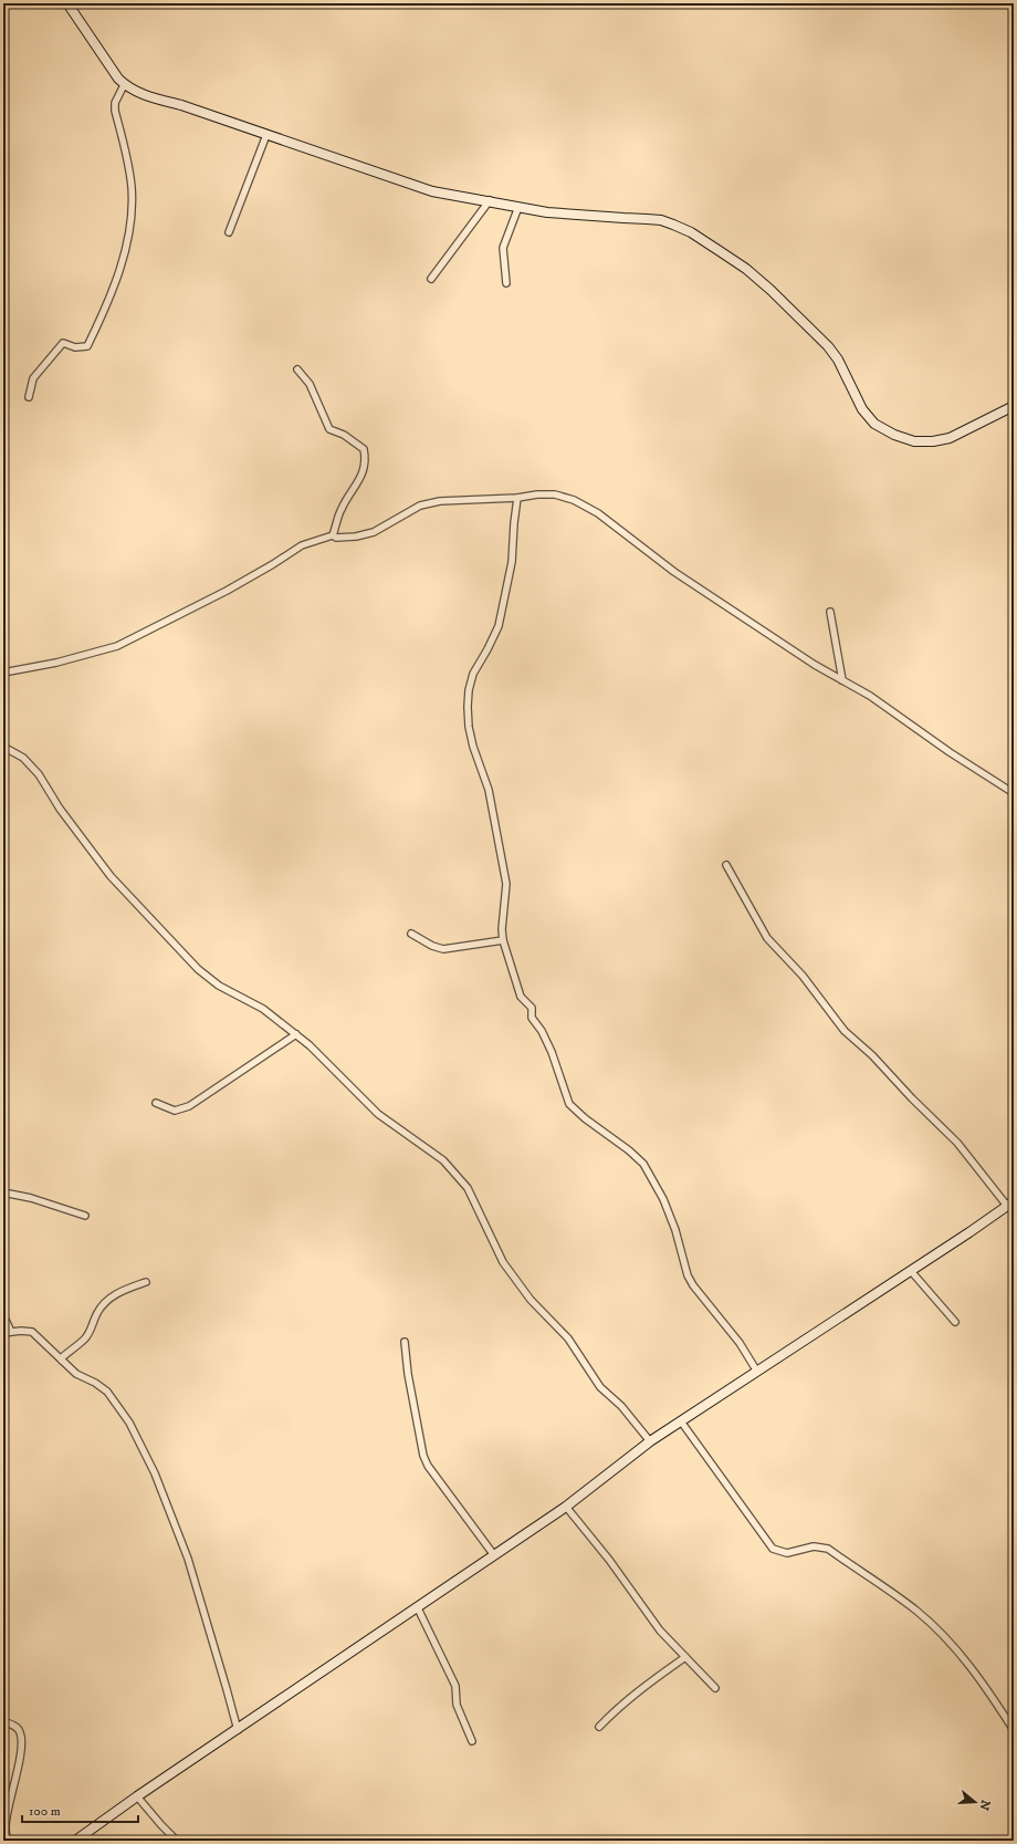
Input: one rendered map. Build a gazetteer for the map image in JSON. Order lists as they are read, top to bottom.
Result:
{
  "scale_bar": "100 m",
  "north": "right"
}
